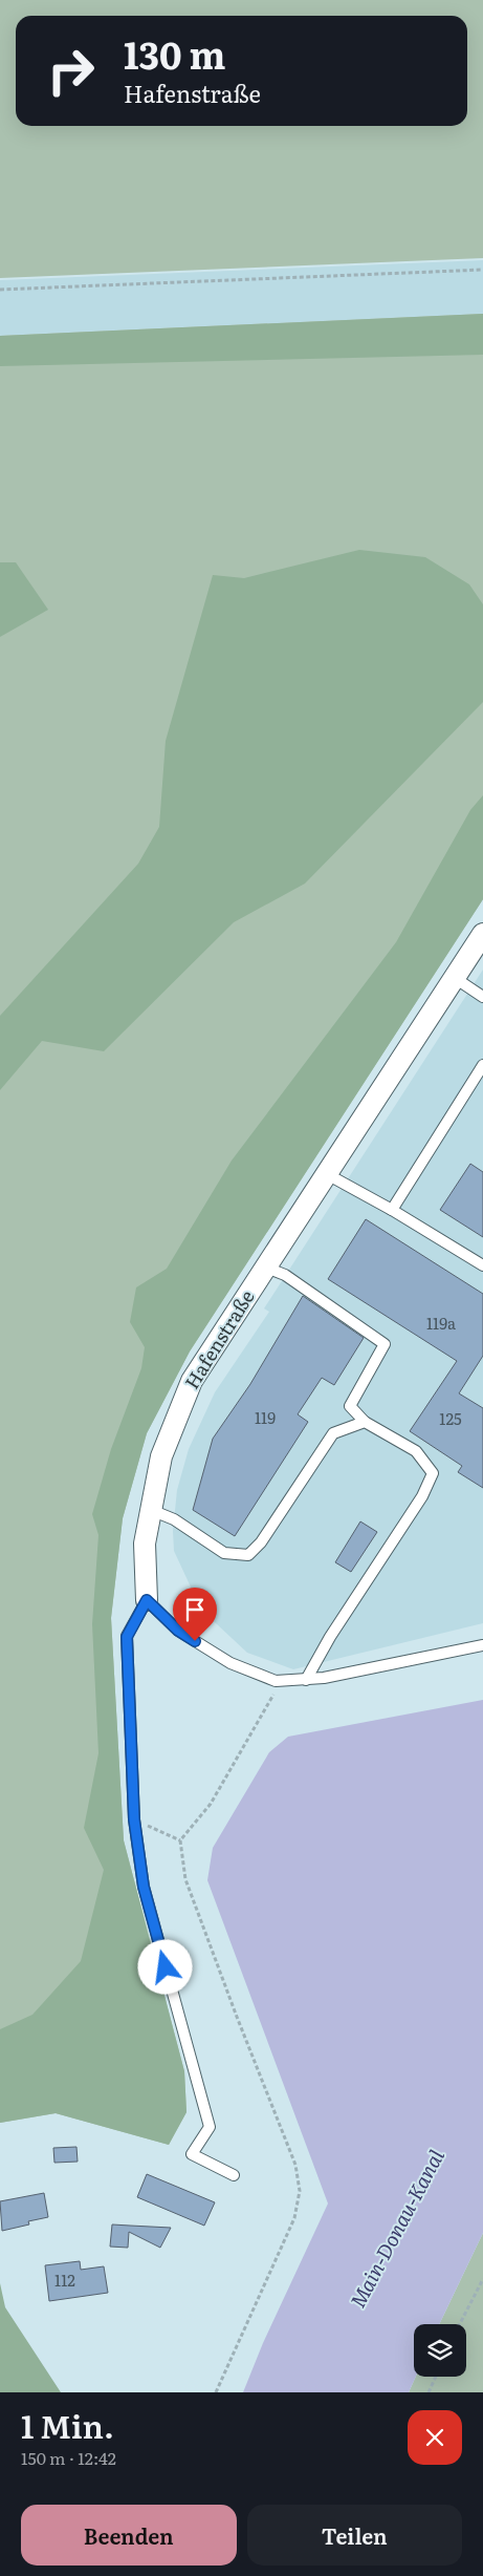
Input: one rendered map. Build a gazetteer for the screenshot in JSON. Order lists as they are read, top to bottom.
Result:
{
  "streets": {
    "street": ["Hafenstraße"]
  },
  "water": ["Main-Donau-Kanal"],
  "house_numbers": [
    "119a",
    "119",
    "125",
    "112"
  ],
  "page": {
    "turn": ["130 m", "Hafenstraße"],
    "heading": ["1 Min.", "150 m · 12:42"],
    "buttons": ["Beenden", "Teilen"]
  }
}
